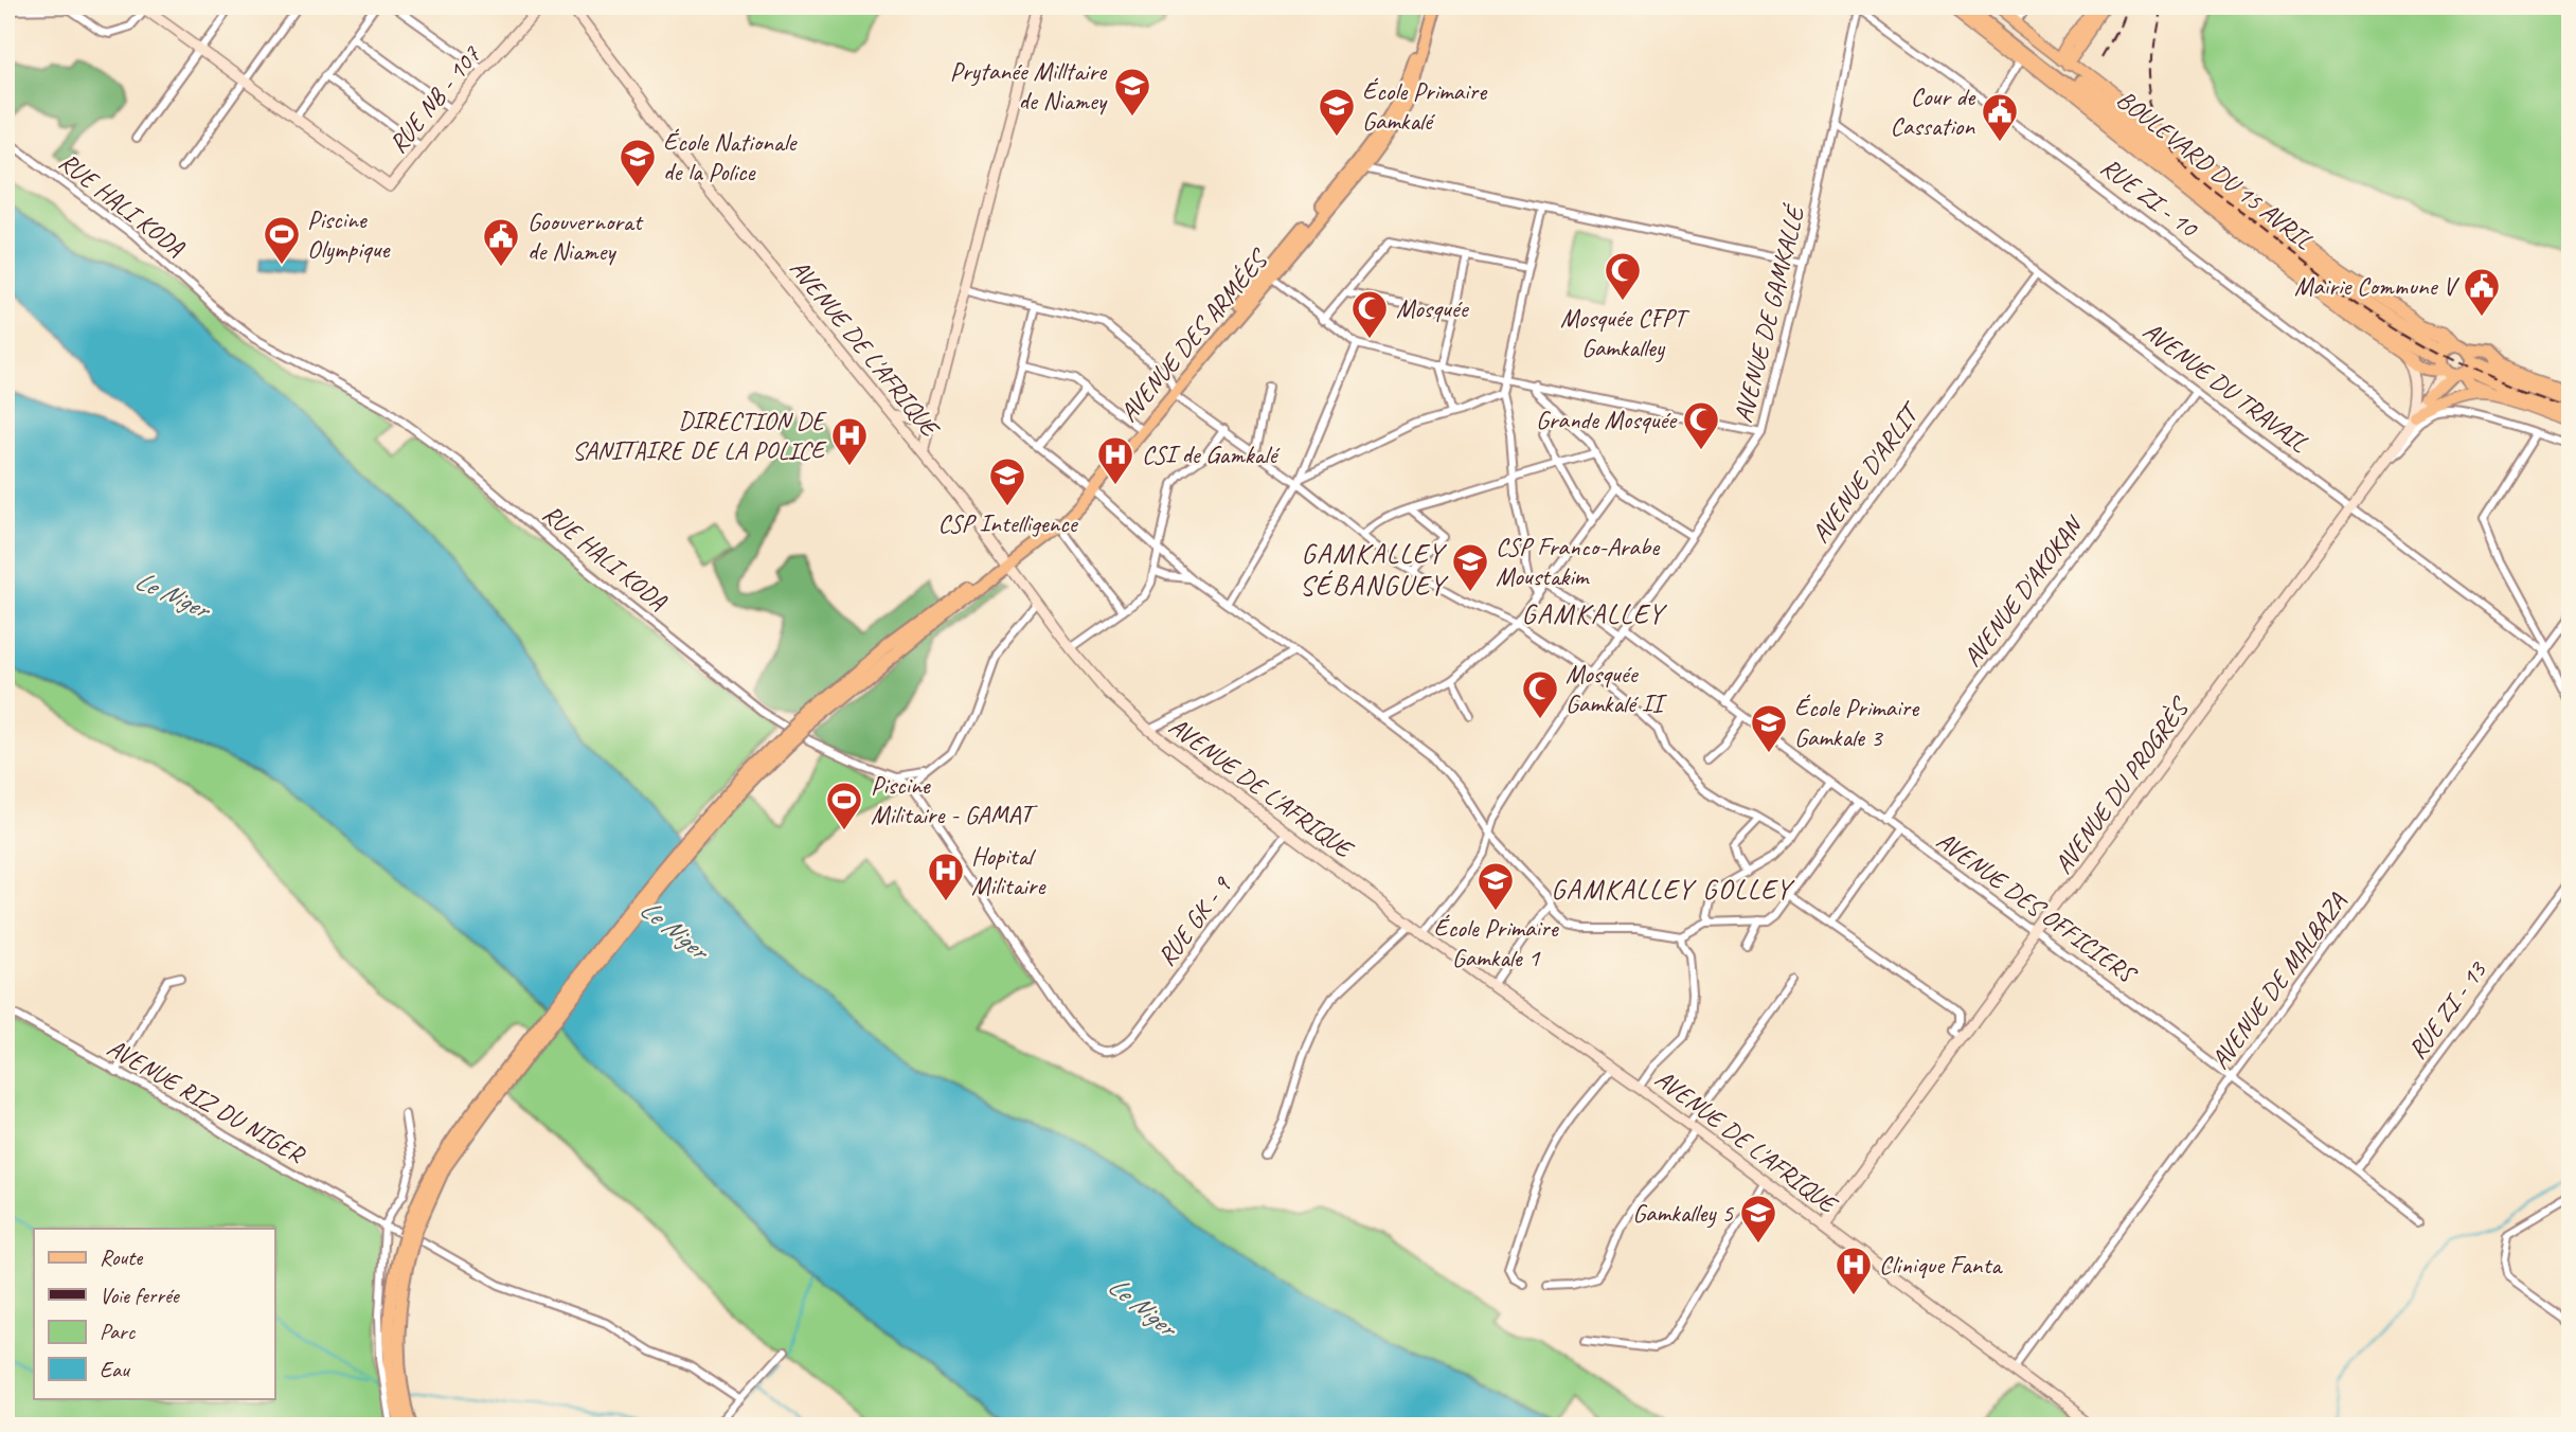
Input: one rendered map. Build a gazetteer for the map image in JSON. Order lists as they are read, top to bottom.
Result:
{
  "streets": {
    "highway": ["BOULEVARD DU 15 AVRIL", "AVENUE DES ARMÉES"],
    "main road": ["RUE NB - 107", "AVENUE DE L'AFRIQUE", "AVENUE DU PROGRÈS"],
    "street": [
      "RUE ZI - 10",
      "RUE HALI KODA",
      "AVENUE DE GAMKALLÉ",
      "AVENUE DU TRAVAIL",
      "AVENUE D'ARLIT",
      "AVENUE D'AKOKAN",
      "AVENUE DES OFFICIERS",
      "RUE GK - 9",
      "AVENUE DE MALBAZA",
      "RUE ZI - 13",
      "AVENUE RIZ DU NIGER"
    ]
  },
  "crossings": [
    ["RUE ZI - 10", "AVENUE DE GAMKALLÉ"],
    ["RUE ZI - 10", "AVENUE DU PROGRÈS"],
    ["RUE HALI KODA", "RUE GK - 9"],
    ["AVENUE DE GAMKALLÉ", "AVENUE DE L'AFRIQUE"],
    ["AVENUE DE GAMKALLÉ", "AVENUE DU TRAVAIL"],
    ["AVENUE DE GAMKALLÉ", "AVENUE DES OFFICIERS"],
    ["AVENUE DES ARMÉES", "AVENUE DE L'AFRIQUE"],
    ["AVENUE DE L'AFRIQUE", "AVENUE DU PROGRÈS"],
    ["AVENUE DE L'AFRIQUE", "RUE GK - 9"],
    ["AVENUE DE L'AFRIQUE", "AVENUE DE MALBAZA"],
    ["AVENUE DU TRAVAIL", "AVENUE D'ARLIT"],
    ["AVENUE DU TRAVAIL", "AVENUE D'AKOKAN"],
    ["AVENUE DU TRAVAIL", "AVENUE DU PROGRÈS"],
    ["AVENUE DU TRAVAIL", "AVENUE DE MALBAZA"],
    ["AVENUE D'ARLIT", "AVENUE DES OFFICIERS"],
    ["AVENUE D'AKOKAN", "AVENUE DES OFFICIERS"],
    ["AVENUE DU PROGRÈS", "AVENUE DES OFFICIERS"],
    ["AVENUE DES OFFICIERS", "AVENUE DE MALBAZA"],
    ["AVENUE DES OFFICIERS", "RUE ZI - 13"]
  ],
  "districts": ["GAMKALLEY SÉBANGUEY", "GAMKALLEY", "GAMKALLEY GOLLEY"],
  "water": ["Le Niger"],
  "places": {
    "school or university": [
      "Prytanée Milltaire de Niamey",
      "École Primaire Gamkalé",
      "École Nationale de la Police",
      "CSP Intelligence",
      "CSP Franco-Arabe Moustakim",
      "École Primaire Gamkale 3",
      "École Primaire Gamkale 1",
      "Gamkalley 5"
    ],
    "public building": ["Cour de Cassation", "Goouvernorat de Niamey", "Mairie Commune V"],
    "sports": ["Piscine Olympique", "Piscine Militaire - GAMAT"],
    "mosque": [
      "Mosquée CFPT Gamkalley",
      "Mosquée",
      "Grande Mosquée",
      "Mosquée Gamkalé II"
    ],
    "hospital": [
      "DIRECTION DE SANITAIRE DE LA POLICE",
      "CSI de Gamkalé",
      "Hopital Militaire",
      "Clinique Fanta"
    ]
  },
  "legend": [
    "Route",
    "Voie ferrée",
    "Parc",
    "Eau"
  ]
}
